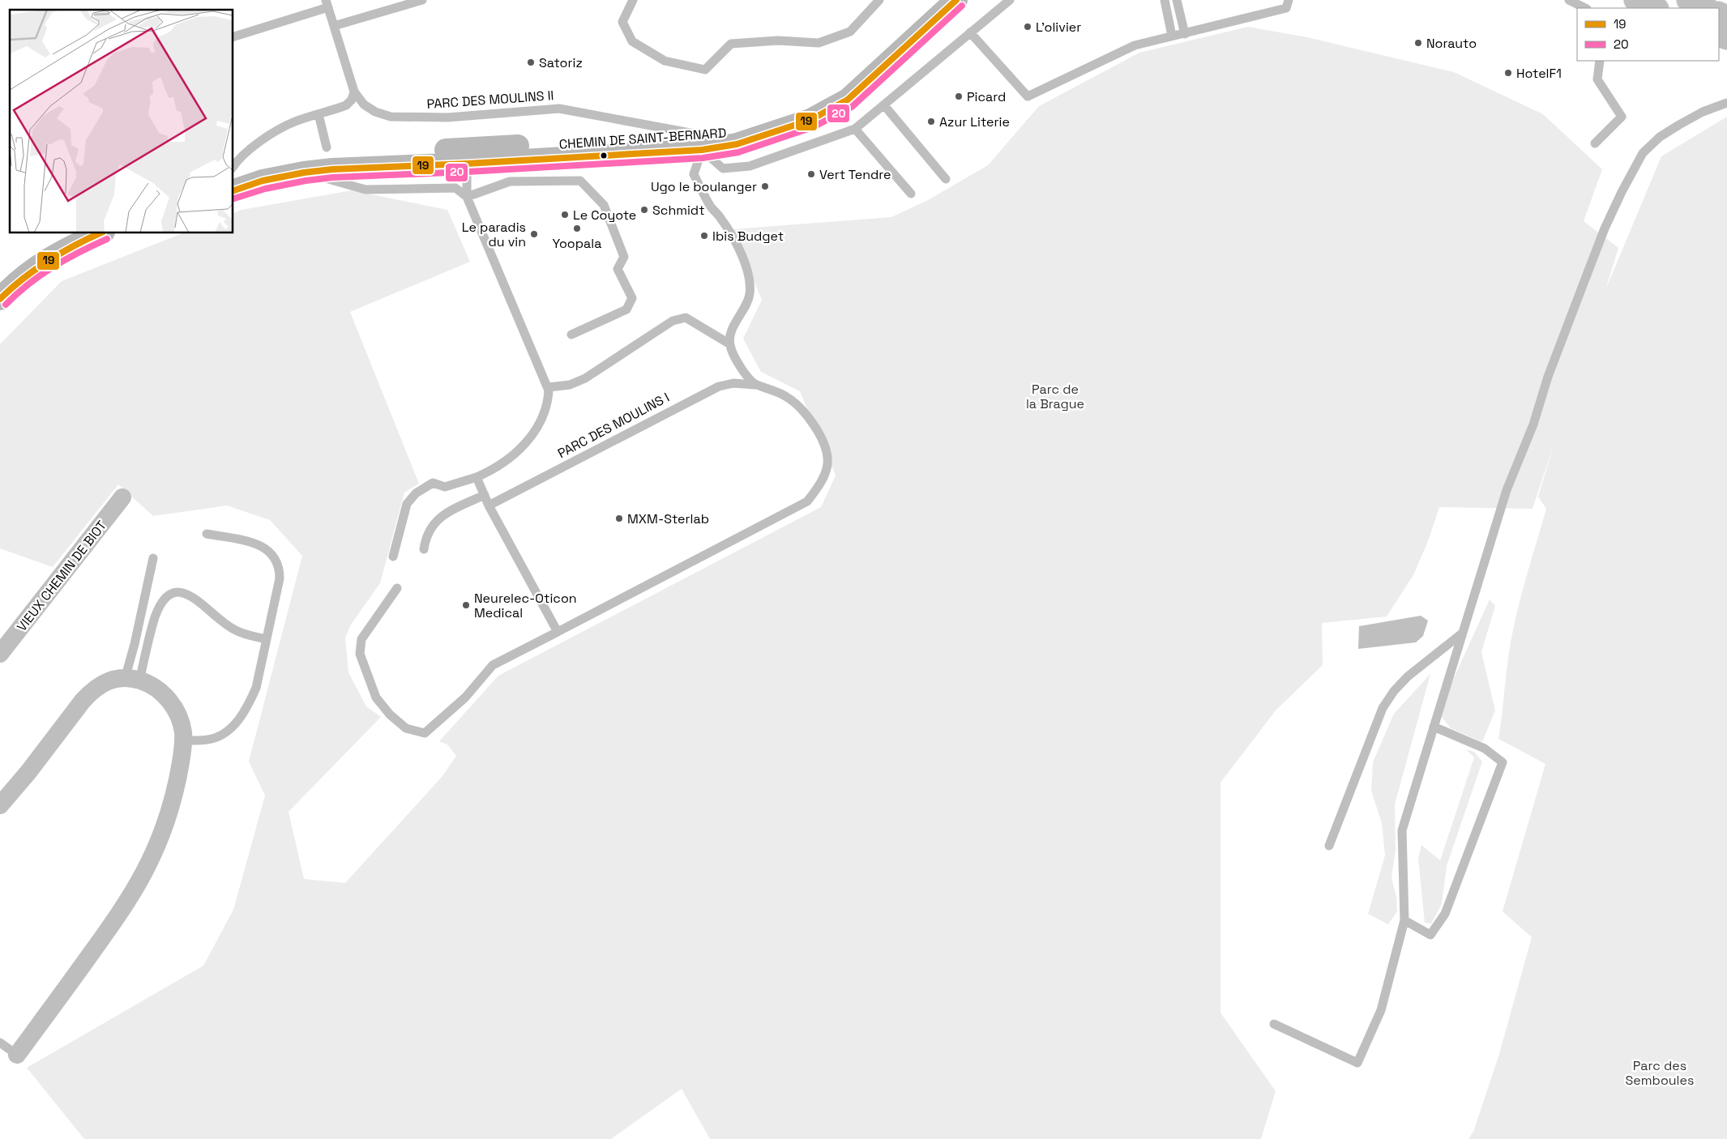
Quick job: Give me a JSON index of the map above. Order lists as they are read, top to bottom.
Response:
{
  "streets": {
    "main road": ["CHEMIN DE SAINT-BERNARD"],
    "street": ["VIEUX CHEMIN DE BIOT"],
    "lane": ["PARC DES MOULINS II", "PARC DES MOULINS I"]
  },
  "crossings": [
    ["PARC DES MOULINS II", "CHEMIN DE SAINT-BERNARD"]
  ],
  "parks": ["Parc de la Brague", "Parc des Semboules"],
  "places": [
    "L'olivier",
    "Norauto",
    "Satoriz",
    "HotelF1",
    "Picard",
    "Azur Literie",
    "Vert Tendre",
    "Ugo le boulanger",
    "Schmidt",
    "Le Coyote",
    "Yoopala",
    "Le paradis du vin",
    "Ibis Budget",
    "MXM-Sterlab",
    "Neurelec-Oticon Medical"
  ],
  "lines": ["transit line 19", "transit line 20"],
  "legend": ["19", "20"]
}
